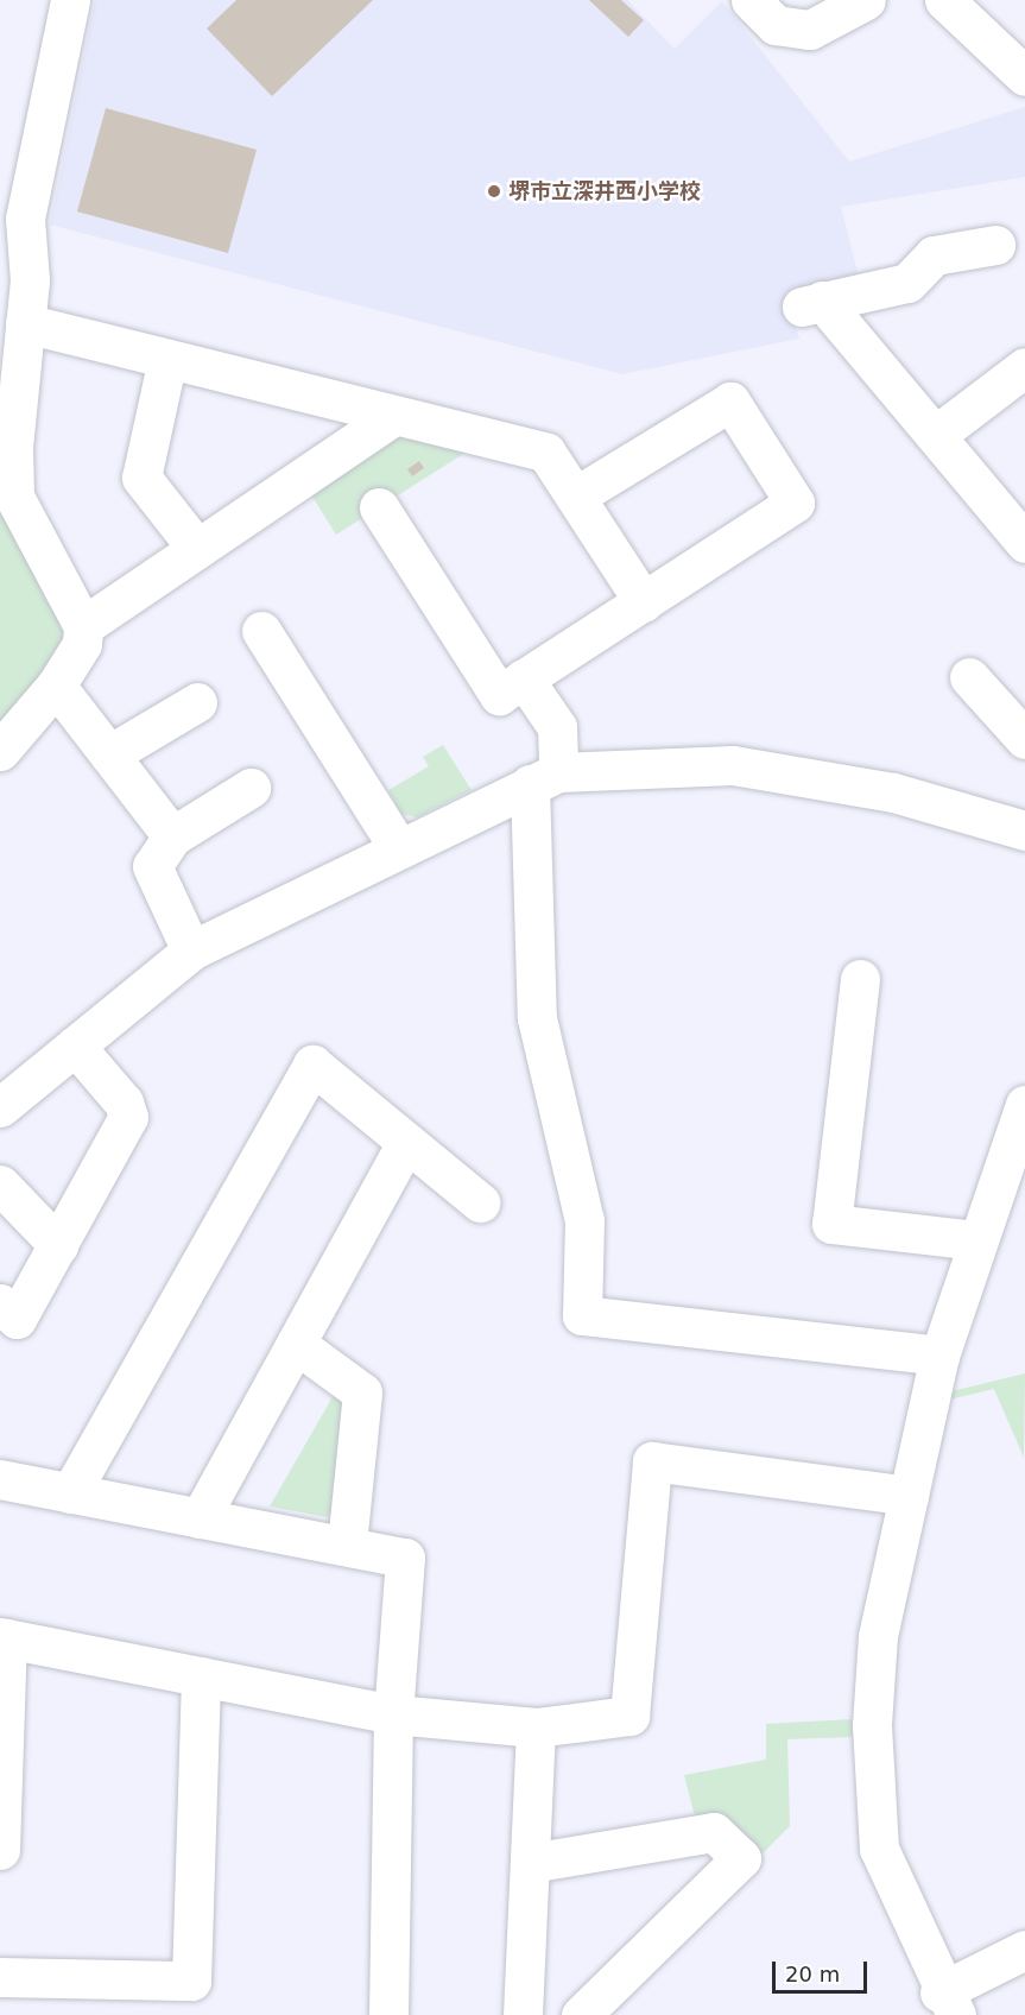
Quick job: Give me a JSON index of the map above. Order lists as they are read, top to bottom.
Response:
{
  "places": ["堺市立深井西小学校"],
  "scale_bar": "20 m"
}
